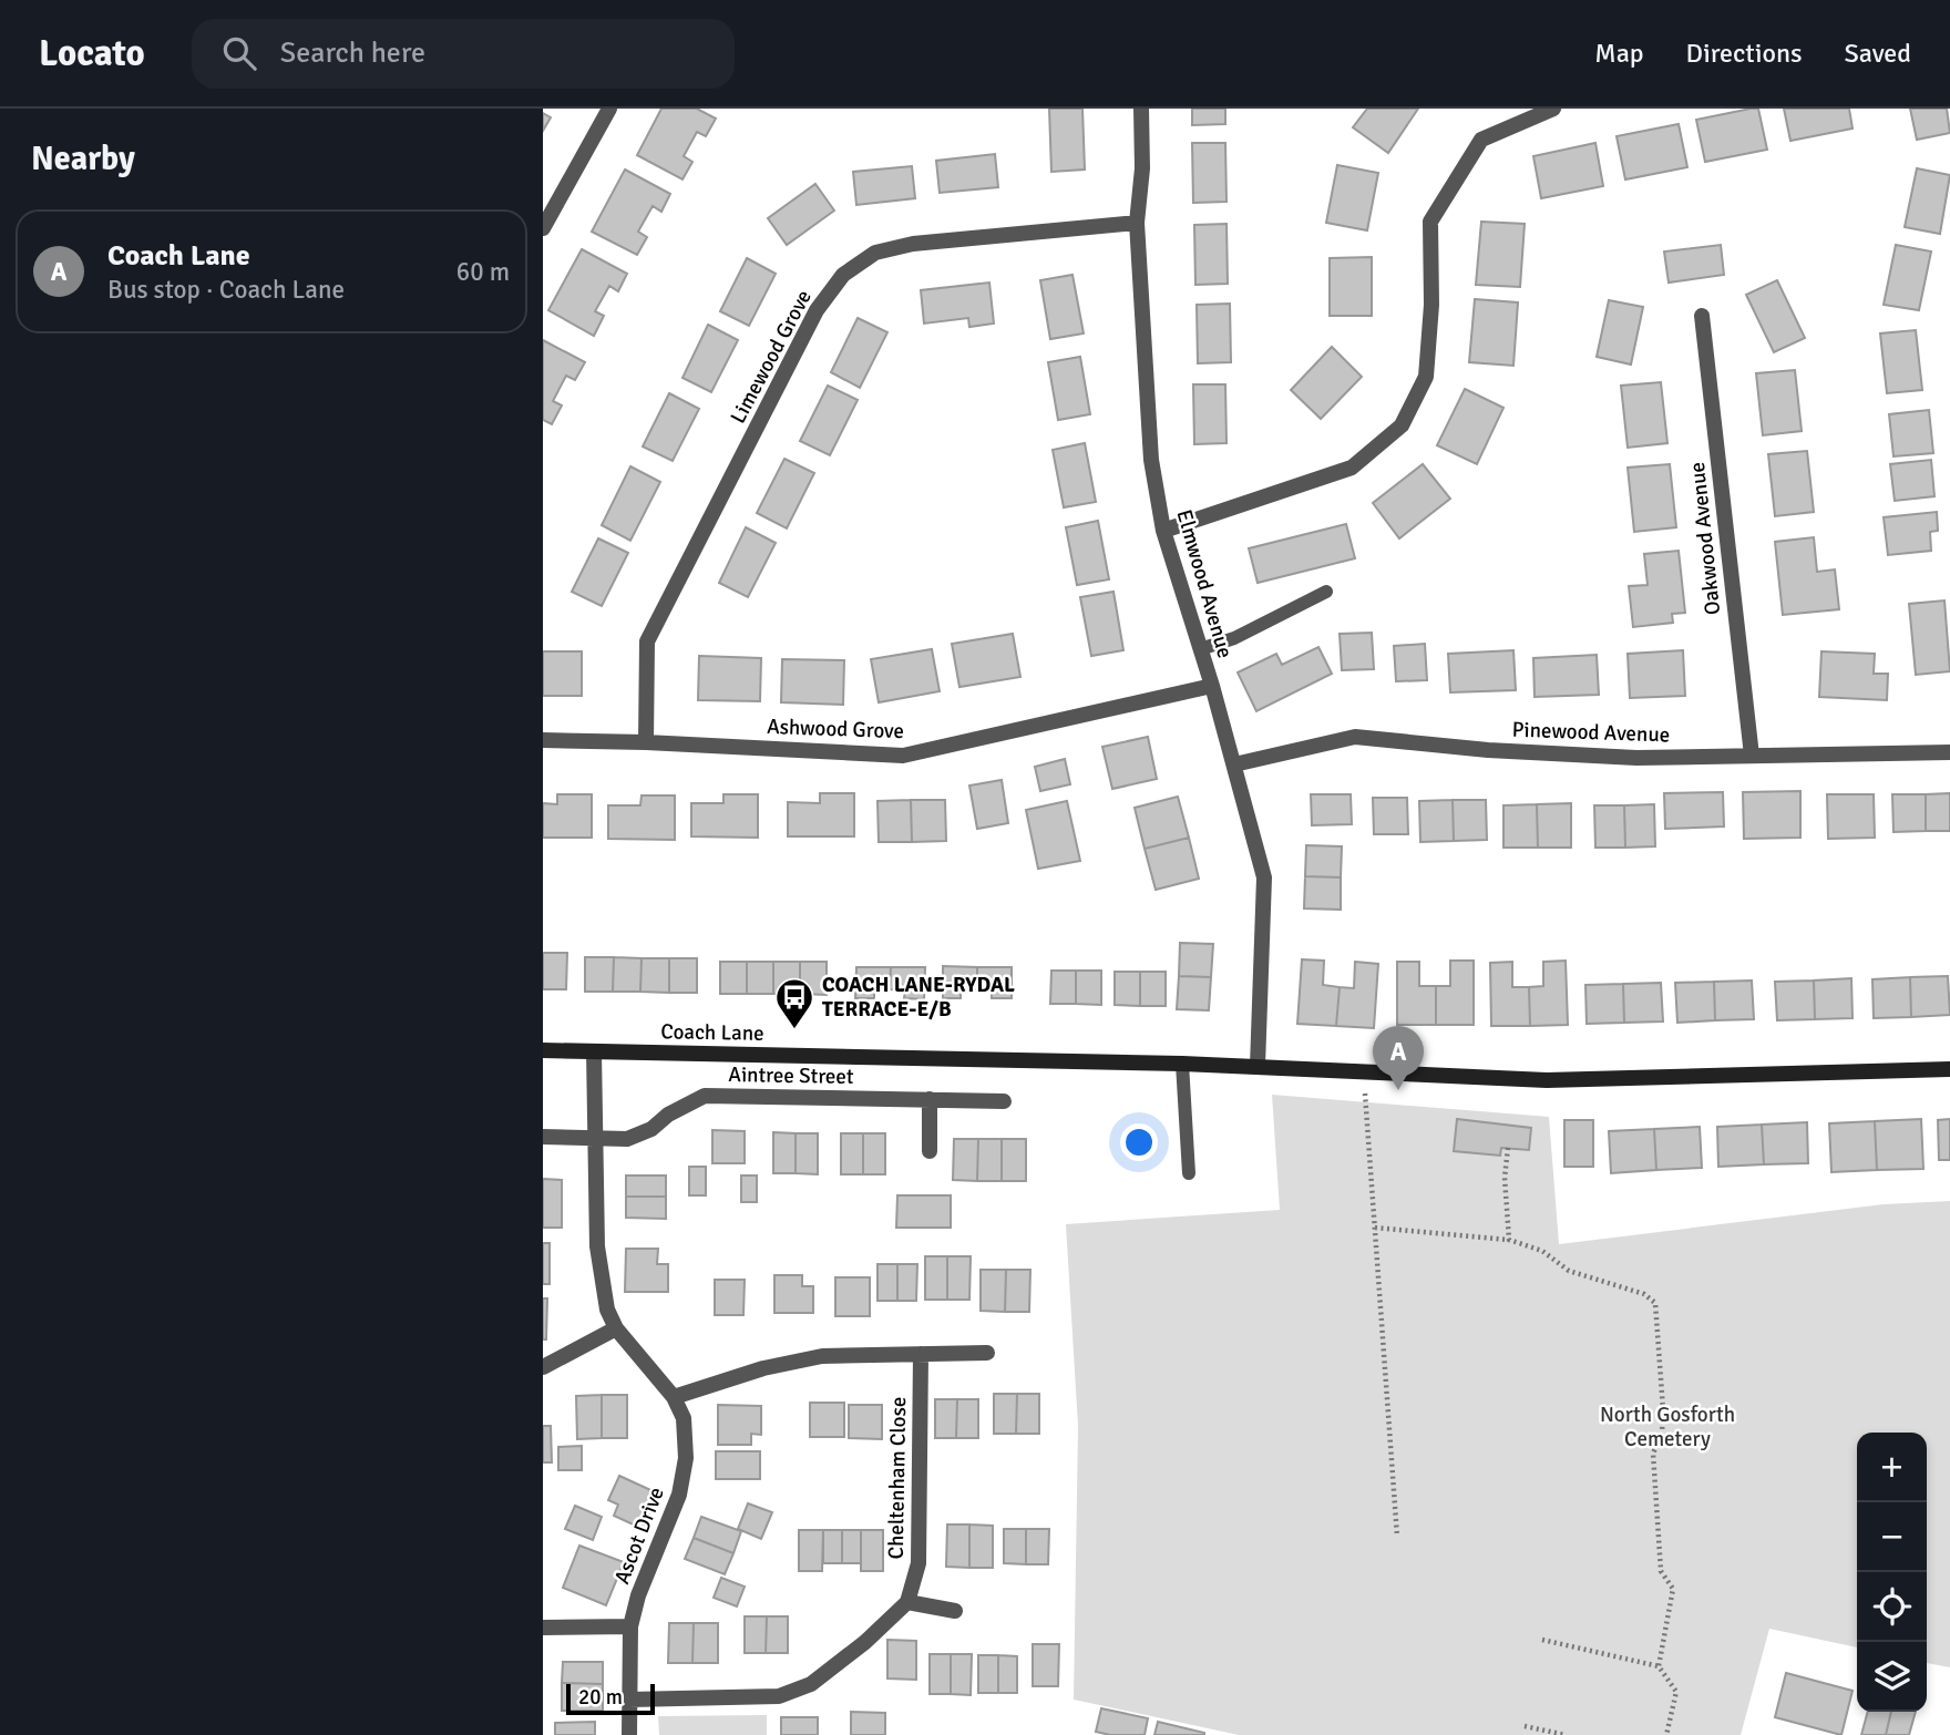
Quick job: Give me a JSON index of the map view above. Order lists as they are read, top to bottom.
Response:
{
  "streets": {
    "street": [
      "Limewood Grove",
      "Oakwood Avenue",
      "Elmwood Avenue",
      "Ashwood Grove",
      "Pinewood Avenue",
      "Coach Lane",
      "Aintree Street",
      "Cheltenham Close",
      "Ascot Drive"
    ]
  },
  "crossings": [
    ["Limewood Grove", "Elmwood Avenue"],
    ["Limewood Grove", "Ashwood Grove"],
    ["Oakwood Avenue", "Pinewood Avenue"],
    ["Elmwood Avenue", "Ashwood Grove"],
    ["Elmwood Avenue", "Pinewood Avenue"],
    ["Elmwood Avenue", "Coach Lane"],
    ["Coach Lane", "Ascot Drive"],
    ["Aintree Street", "Ascot Drive"],
    ["Cheltenham Close", "Ascot Drive"]
  ],
  "parks": ["North Gosforth Cemetery"],
  "places": {
    "bus stop": ["COACH LANE-RYDAL TERRACE-E/B"]
  },
  "scale_bar": "20 m",
  "page": {
    "header": "Locato",
    "search": "Search here",
    "nav": ["Map", "Directions", "Saved"],
    "heading": "Nearby",
    "list": [
      {
        "mark": "A",
        "name": "Coach Lane",
        "note": "Bus stop · Coach Lane",
        "value": "60 m"
      }
    ],
    "pins": "A",
    "map_buttons": ["+", "−"],
    "scale": "20 m"
  }
}
